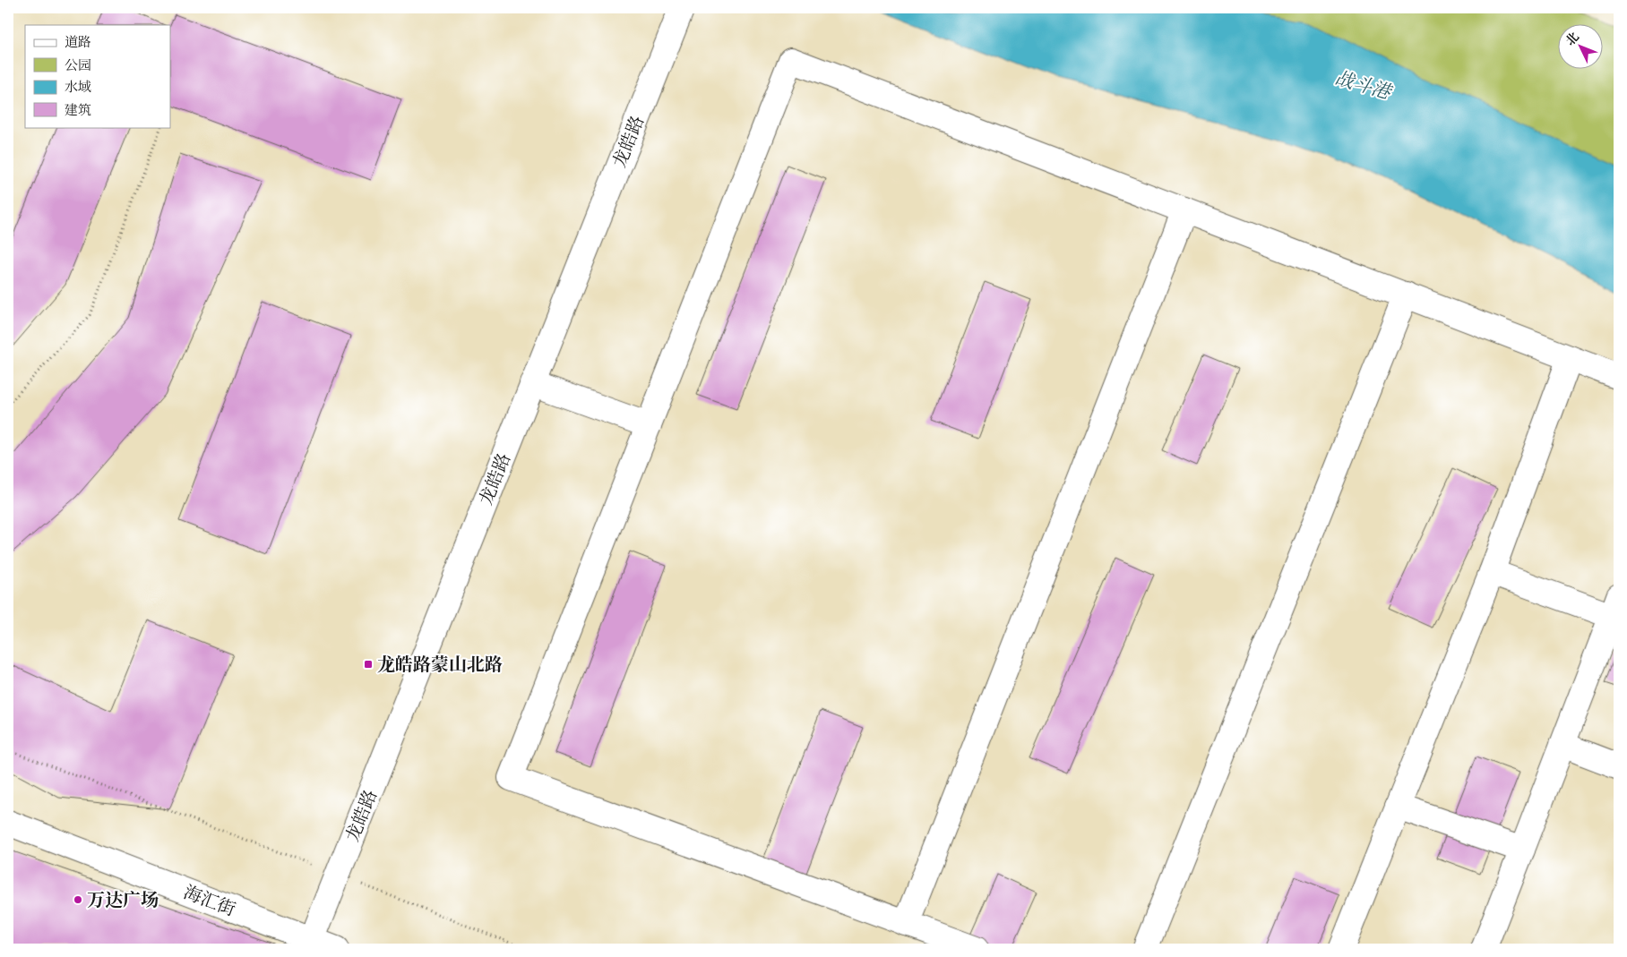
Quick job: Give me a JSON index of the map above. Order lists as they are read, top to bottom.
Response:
{
  "streets": {
    "street": ["龙皓路", "海汇街"]
  },
  "crossings": [
    ["龙皓路", "海汇街"]
  ],
  "water": ["战斗港"],
  "places": {
    "transit": ["龙皓路蒙山北路"],
    "other": ["万达广场"]
  },
  "legend": [
    "道路",
    "公园",
    "水域",
    "建筑"
  ],
  "north": "top left"
}
